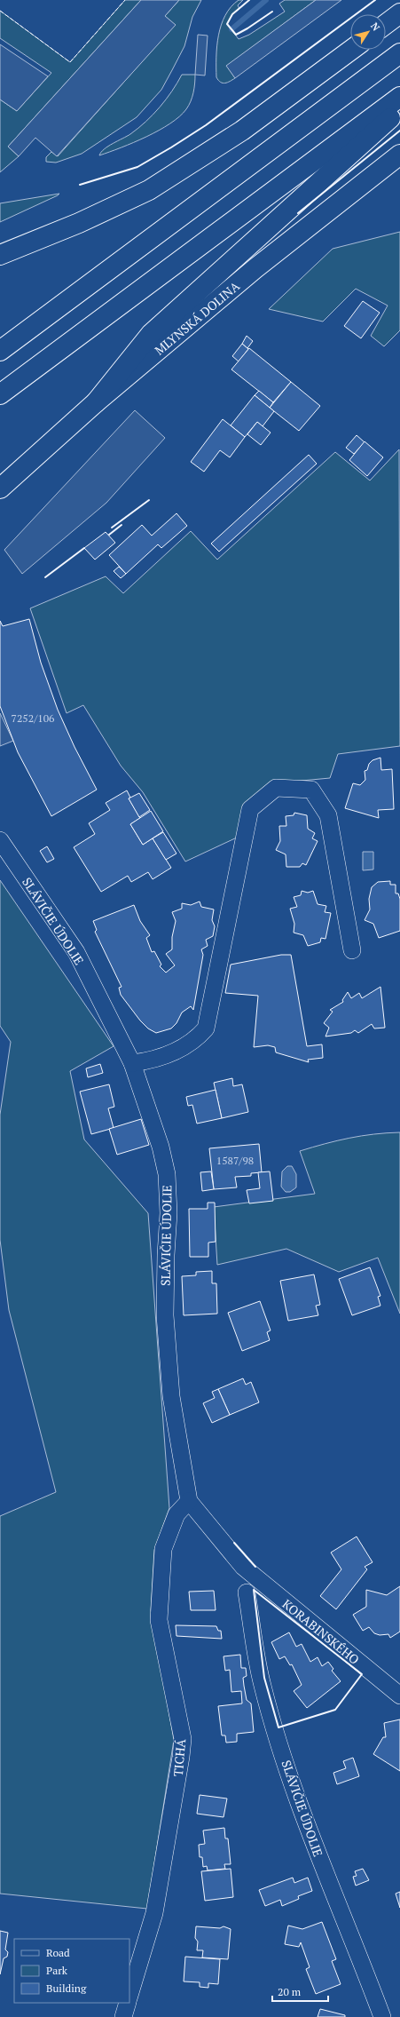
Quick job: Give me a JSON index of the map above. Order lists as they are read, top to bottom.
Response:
{
  "streets": {
    "main road": ["MLYNSKÁ DOLINA"],
    "street": ["SLÁVIČIE ÚDOLIE", "KORABINSKÉHO", "TICHÁ"]
  },
  "crossings": [
    ["SLÁVIČIE ÚDOLIE", "KORABINSKÉHO"],
    ["SLÁVIČIE ÚDOLIE", "TICHÁ"]
  ],
  "house_numbers": ["7252/106", "1587/98"],
  "legend": ["Road", "Park", "Building"],
  "scale_bar": "20 m",
  "north": "top right"
}
